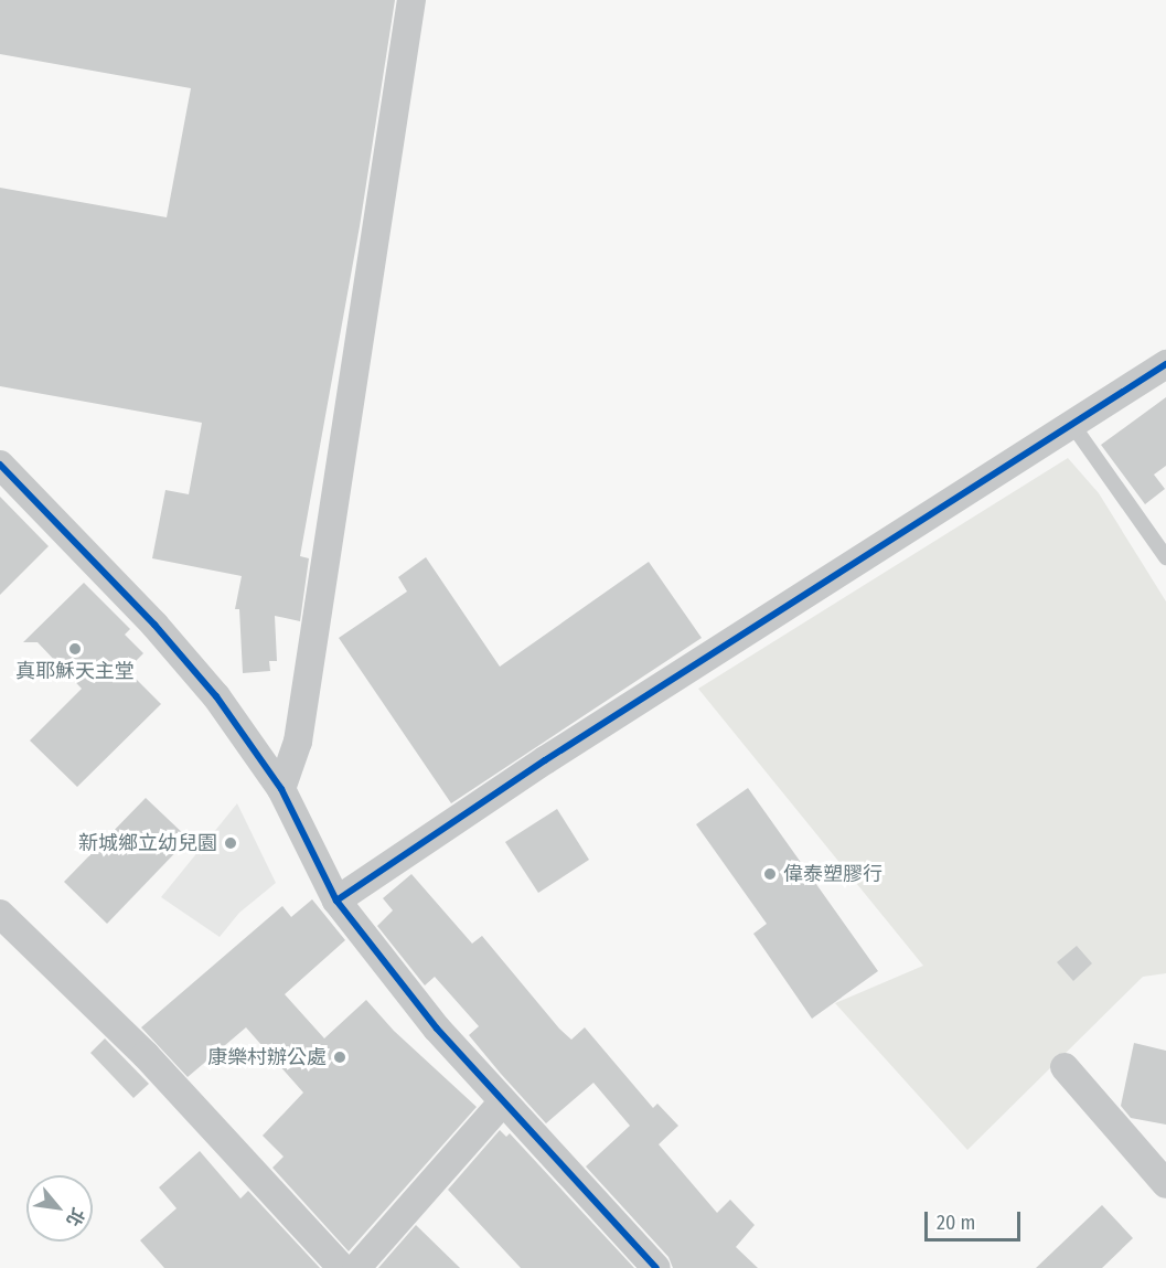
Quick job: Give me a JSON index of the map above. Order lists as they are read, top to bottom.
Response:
{
  "places": [
    "真耶穌天主堂",
    "新城鄉立幼兒園",
    "偉泰塑膠行",
    "康樂村辦公處"
  ],
  "scale_bar": "20 m",
  "north": "bottom right"
}
